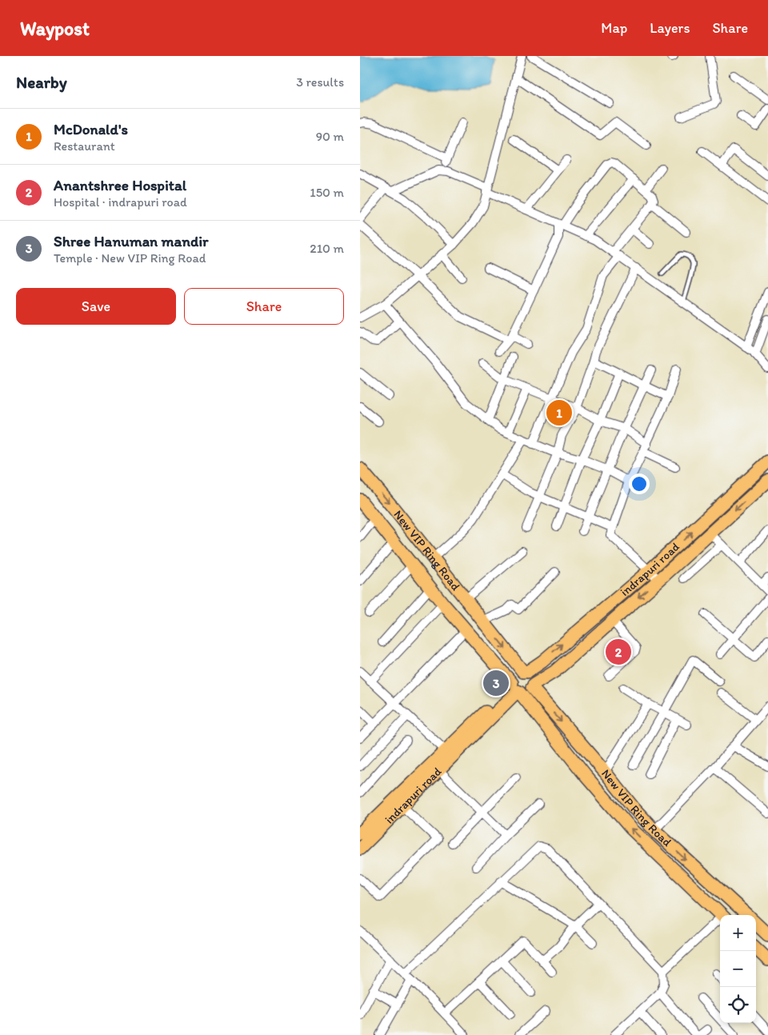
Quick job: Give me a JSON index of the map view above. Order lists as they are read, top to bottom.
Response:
{
  "streets": {
    "main road": ["New VIP Ring Road", "indrapuri road"]
  },
  "crossings": [
    ["New VIP Ring Road", "indrapuri road"]
  ],
  "page": {
    "header": "Waypost",
    "nav": ["Map", "Layers", "Share"],
    "heading": ["Nearby", "3 results"],
    "list": [
      {
        "mark": "1",
        "name": "McDonald's",
        "note": "Restaurant",
        "value": "90 m"
      },
      {
        "mark": "2",
        "name": "Anantshree Hospital",
        "note": "Hospital · indrapuri road",
        "value": "150 m"
      },
      {
        "mark": "3",
        "name": "Shree Hanuman mandir",
        "note": "Temple · New VIP Ring Road",
        "value": "210 m"
      }
    ],
    "buttons": ["Save", "Share"],
    "pins": ["1", "2", "3"],
    "map_buttons": ["+", "−"]
  }
}
